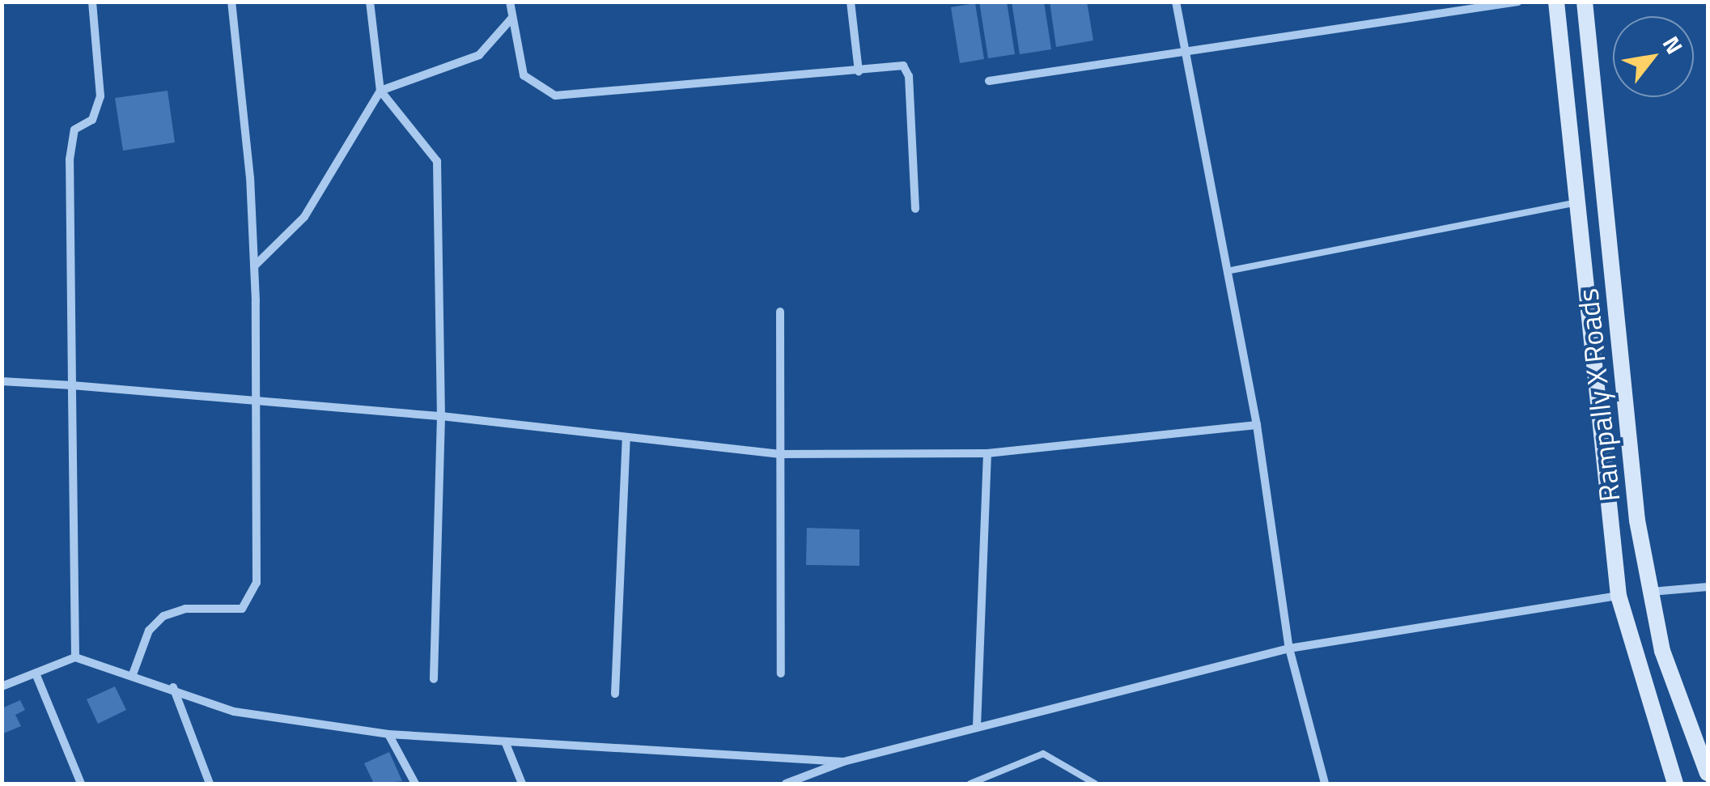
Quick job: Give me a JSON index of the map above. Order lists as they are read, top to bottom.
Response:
{
  "streets": {
    "main road": ["Rampally X Roads"]
  },
  "north": "top right"
}
